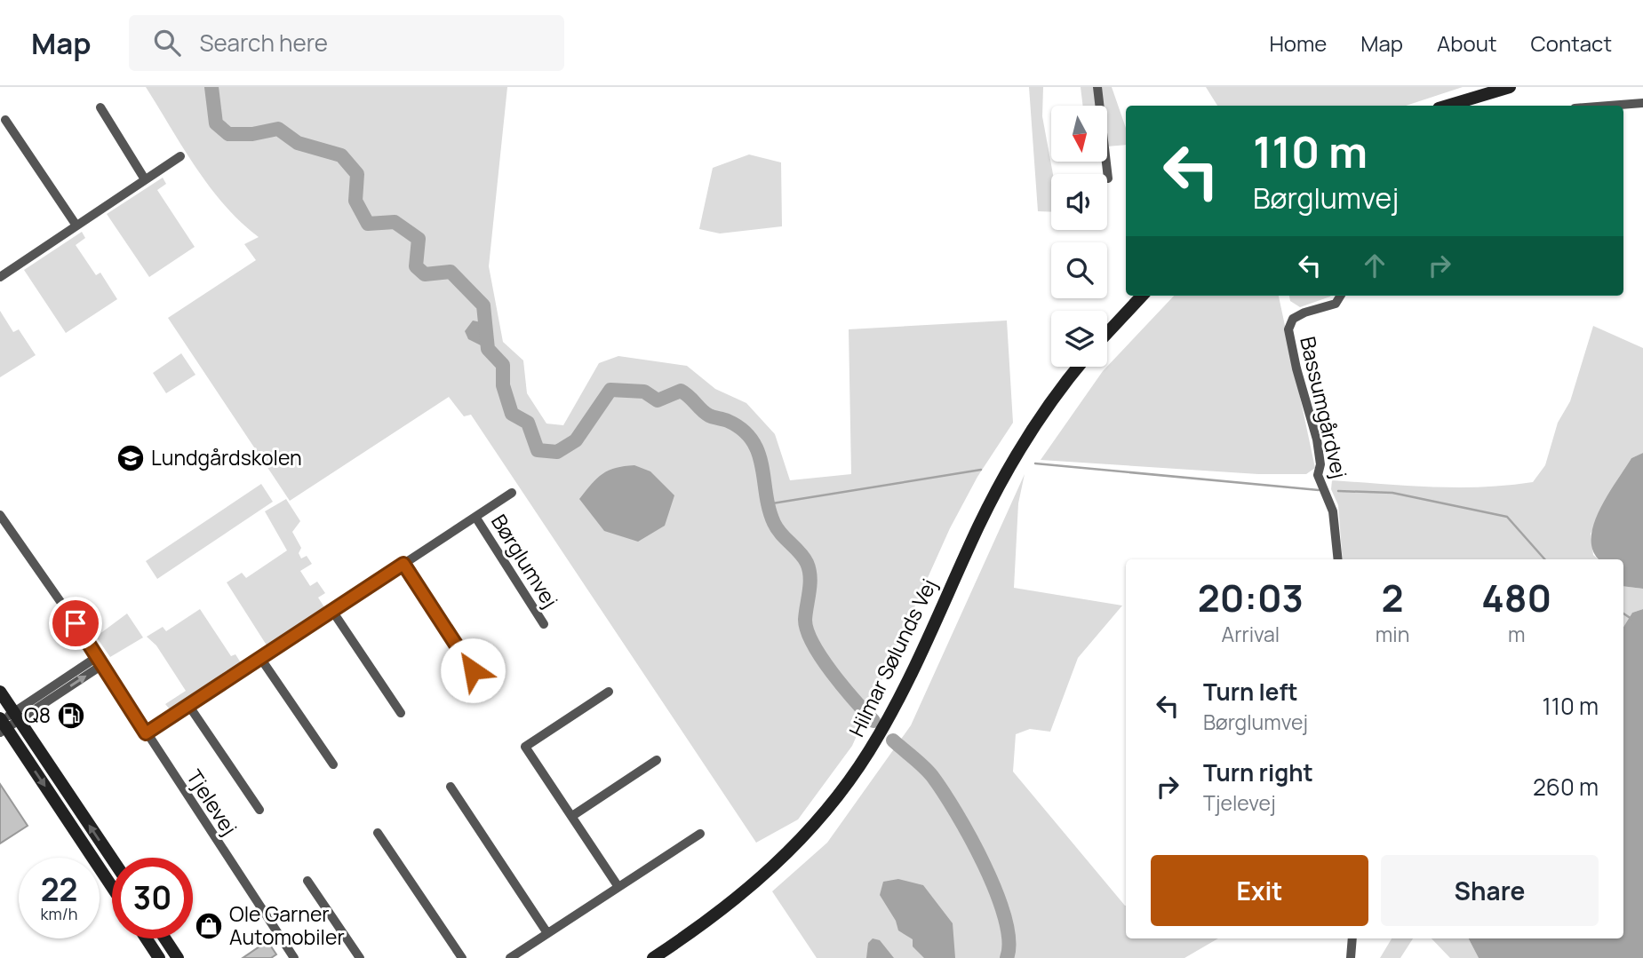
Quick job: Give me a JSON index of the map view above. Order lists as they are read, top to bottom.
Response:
{
  "streets": {
    "street": [
      "Bassumgårdvej",
      "Børglumvej",
      "Hilmar Sølunds Vej",
      "Tjelevej"
    ]
  },
  "crossings": [
    ["Børglumvej", "Tjelevej"]
  ],
  "places": {
    "school or university": ["Lundgårdskolen"],
    "fuel station": ["Q8"],
    "shop": ["Ole Garner Automobiler"]
  },
  "north": "bottom",
  "page": {
    "header": "Map",
    "search": "Search here",
    "nav": [
      "Home",
      "Map",
      "About",
      "Contact"
    ],
    "turn": ["110 m", "Børglumvej"],
    "eta": [
      "20:03",
      "Arrival",
      "2",
      "min",
      "480",
      "m"
    ],
    "list": [
      {
        "name": "Turn left",
        "note": "Børglumvej",
        "value": "110 m"
      },
      {
        "name": "Turn right",
        "note": "Tjelevej",
        "value": "260 m"
      }
    ],
    "buttons": ["Exit", "Share"],
    "speed": "22 km/h",
    "limit": "30"
  }
}
